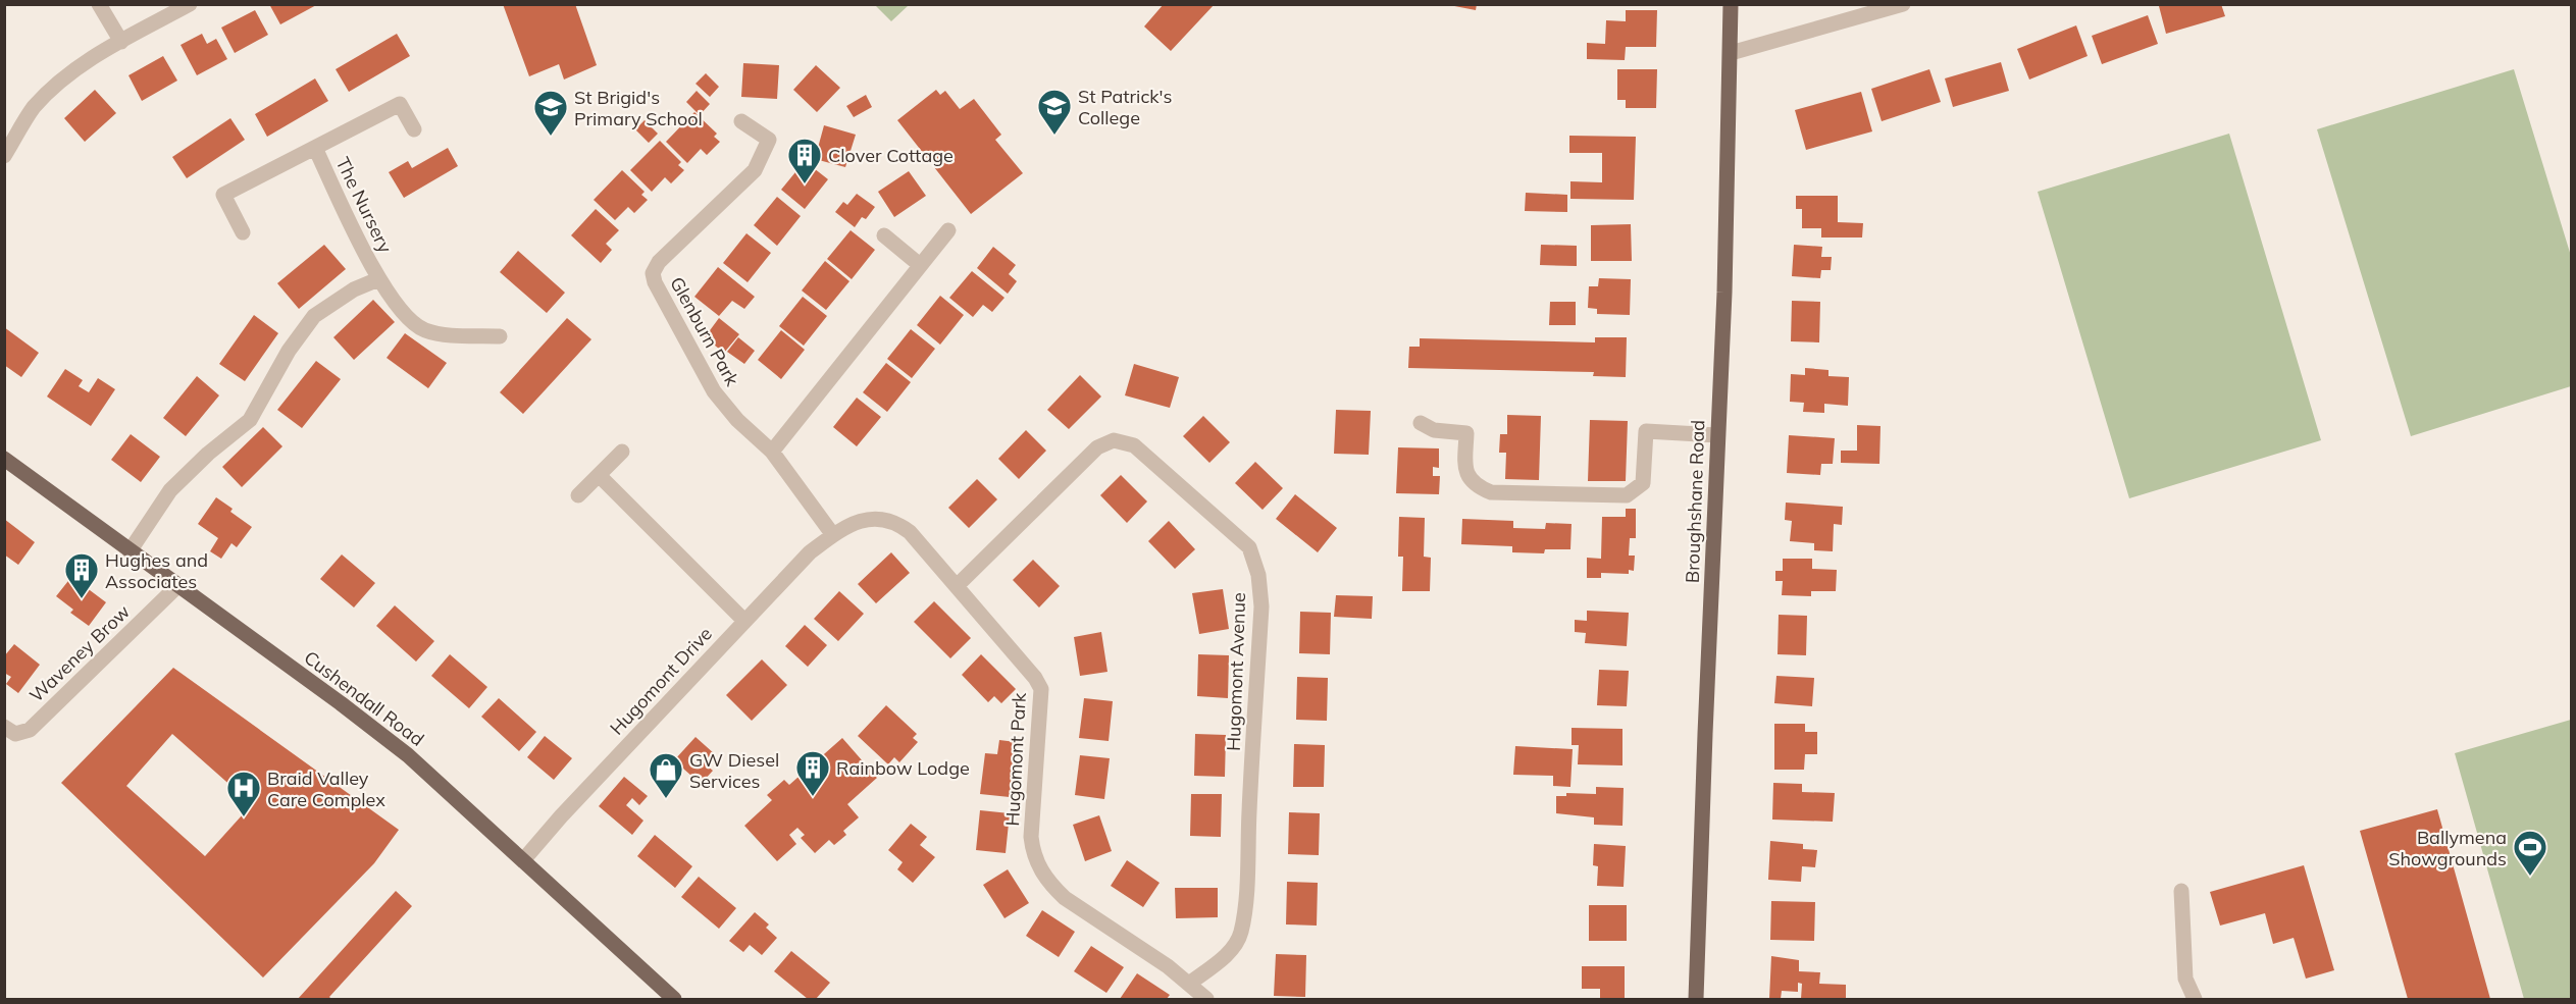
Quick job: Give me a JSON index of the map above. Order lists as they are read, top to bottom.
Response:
{
  "streets": {
    "main road": ["Broughshane Road", "Cushendall Road"],
    "street": [
      "The Nursery",
      "Glenburn Park",
      "Waveney Brow",
      "Hugomont Avenue",
      "Hugomont Drive",
      "Hugomont Park"
    ]
  },
  "crossings": [
    ["The Nursery", "Cushendall Road"],
    ["Glenburn Park", "Hugomont Drive"],
    ["Glenburn Park", "Hugomont Park"],
    ["Waveney Brow", "Cushendall Road"],
    ["Hugomont Avenue", "Hugomont Park"],
    ["Hugomont Drive", "Cushendall Road"],
    ["Hugomont Drive", "Hugomont Park"]
  ],
  "places": {
    "school or university": ["St Patrick's College", "St Brigid's Primary School"],
    "building": ["Clover Cottage", "Hughes and Associates", "Rainbow Lodge"],
    "shop": ["GW Diesel Services"],
    "hospital": ["Braid Valley Care Complex"],
    "sports": ["Ballymena Showgrounds"]
  }
}
